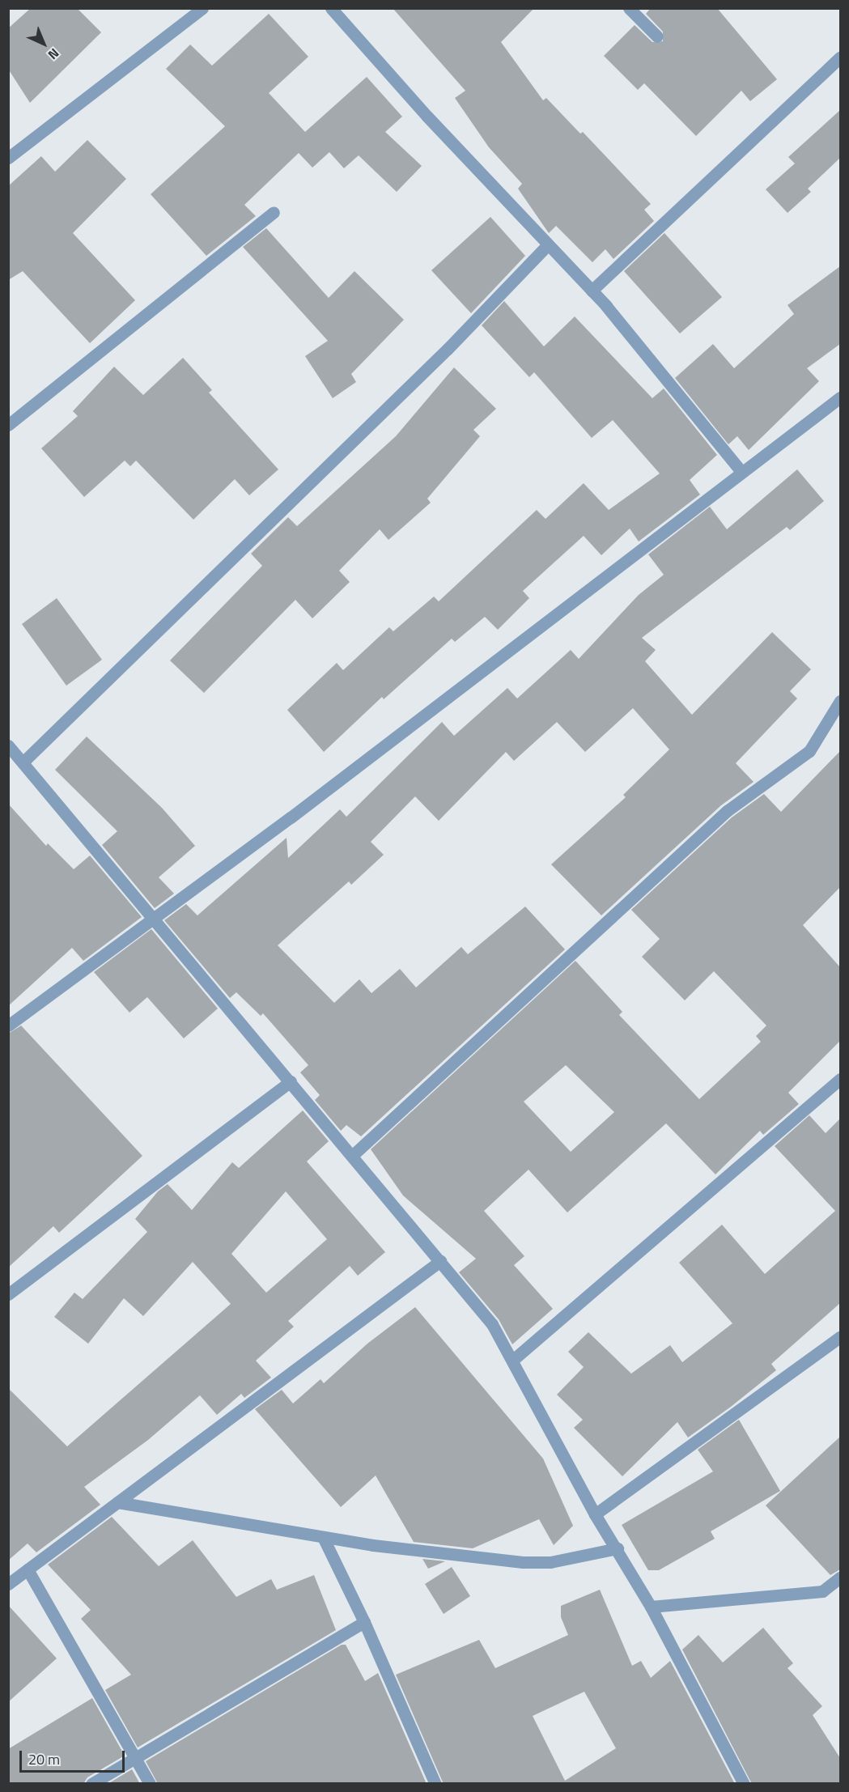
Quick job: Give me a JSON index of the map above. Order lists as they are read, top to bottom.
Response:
{
  "scale_bar": "20 m",
  "north": "bottom right"
}
